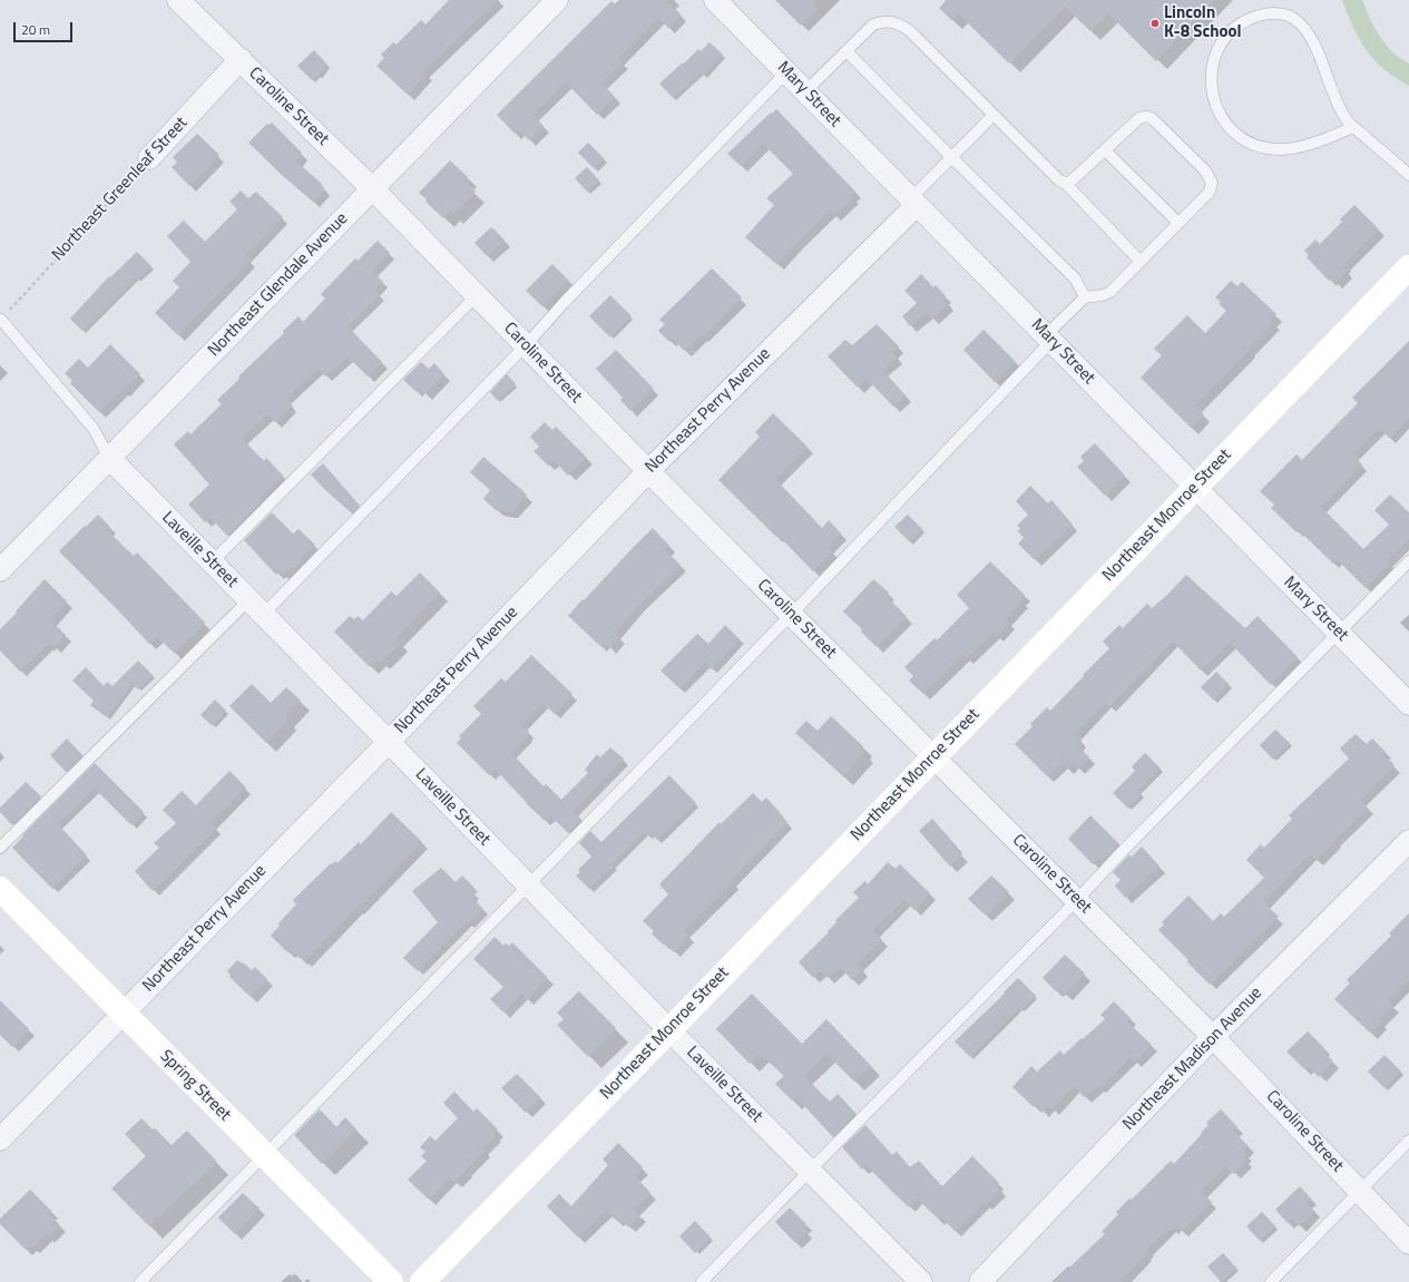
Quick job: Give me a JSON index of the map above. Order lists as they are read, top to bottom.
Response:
{
  "streets": {
    "street": [
      "Mary Street",
      "Caroline Street",
      "Northeast Greenleaf Street",
      "Northeast Glendale Avenue",
      "Northeast Perry Avenue",
      "Northeast Monroe Street",
      "Laveille Street",
      "Northeast Madison Avenue",
      "Spring Street"
    ]
  },
  "crossings": [
    ["Mary Street", "Northeast Perry Avenue"],
    ["Mary Street", "Northeast Monroe Street"],
    ["Caroline Street", "Northeast Greenleaf Street"],
    ["Caroline Street", "Northeast Glendale Avenue"],
    ["Caroline Street", "Northeast Perry Avenue"],
    ["Caroline Street", "Northeast Monroe Street"],
    ["Caroline Street", "Northeast Madison Avenue"],
    ["Northeast Greenleaf Street", "Laveille Street"],
    ["Northeast Glendale Avenue", "Laveille Street"],
    ["Northeast Perry Avenue", "Laveille Street"],
    ["Northeast Perry Avenue", "Spring Street"],
    ["Northeast Monroe Street", "Laveille Street"]
  ],
  "places": ["Lincoln K-8 School"],
  "scale_bar": "20 m"
}
